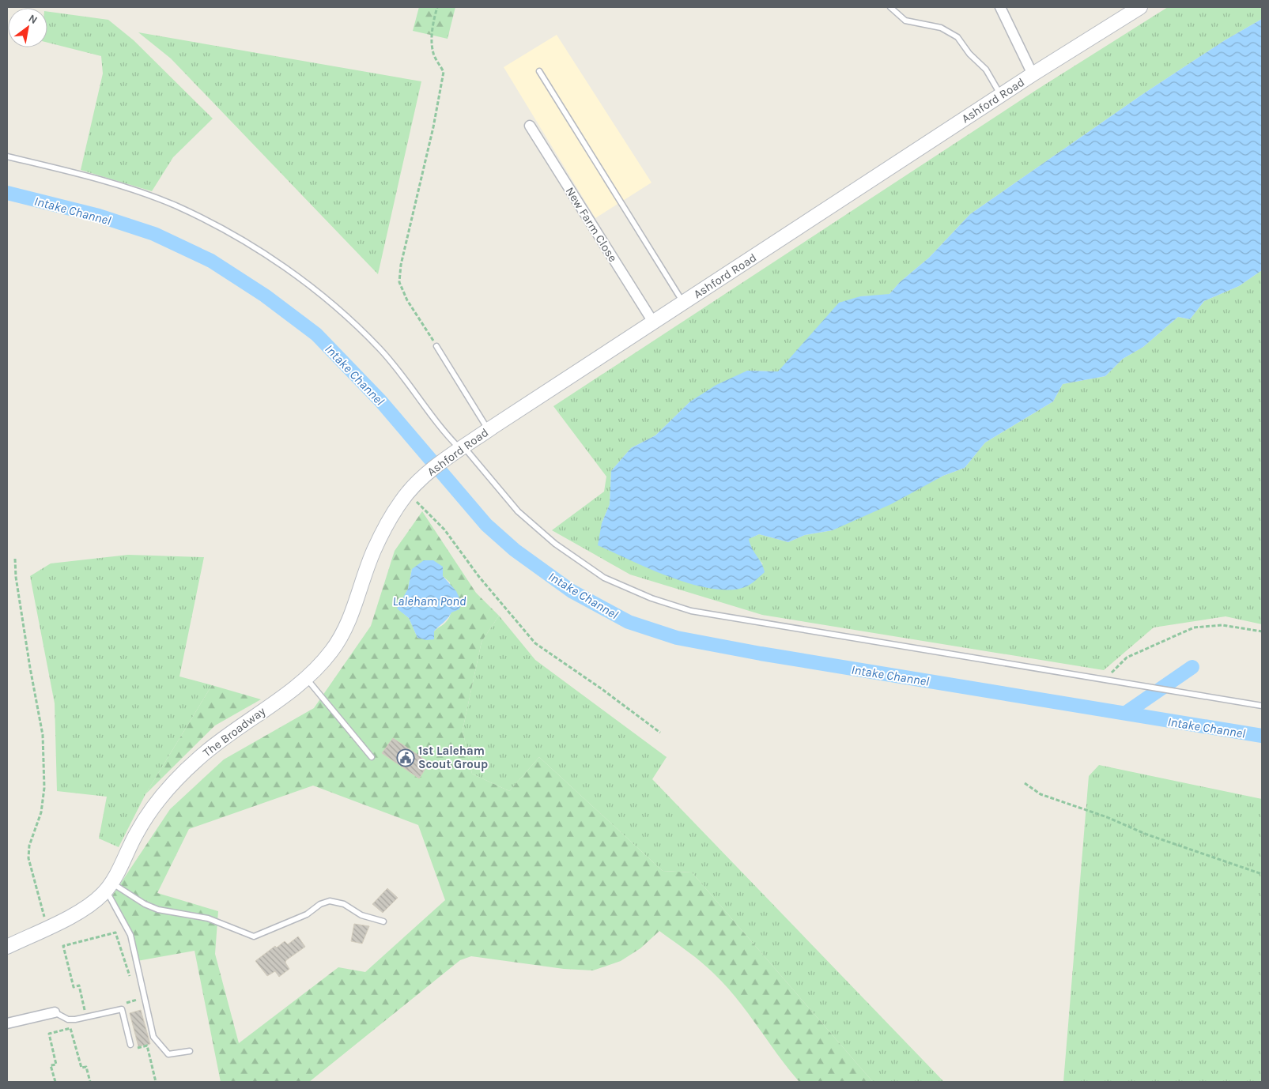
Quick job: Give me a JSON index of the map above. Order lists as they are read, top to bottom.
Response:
{
  "streets": {
    "main road": ["Ashford Road", "The Broadway"],
    "street": ["New Farm Close"]
  },
  "crossings": [
    ["Ashford Road", "New Farm Close"],
    ["Ashford Road", "The Broadway"]
  ],
  "water": ["Intake Channel", "Laleham Pond"],
  "places": {
    "public building": ["1st Laleham Scout Group"]
  },
  "north": "top right"
}
